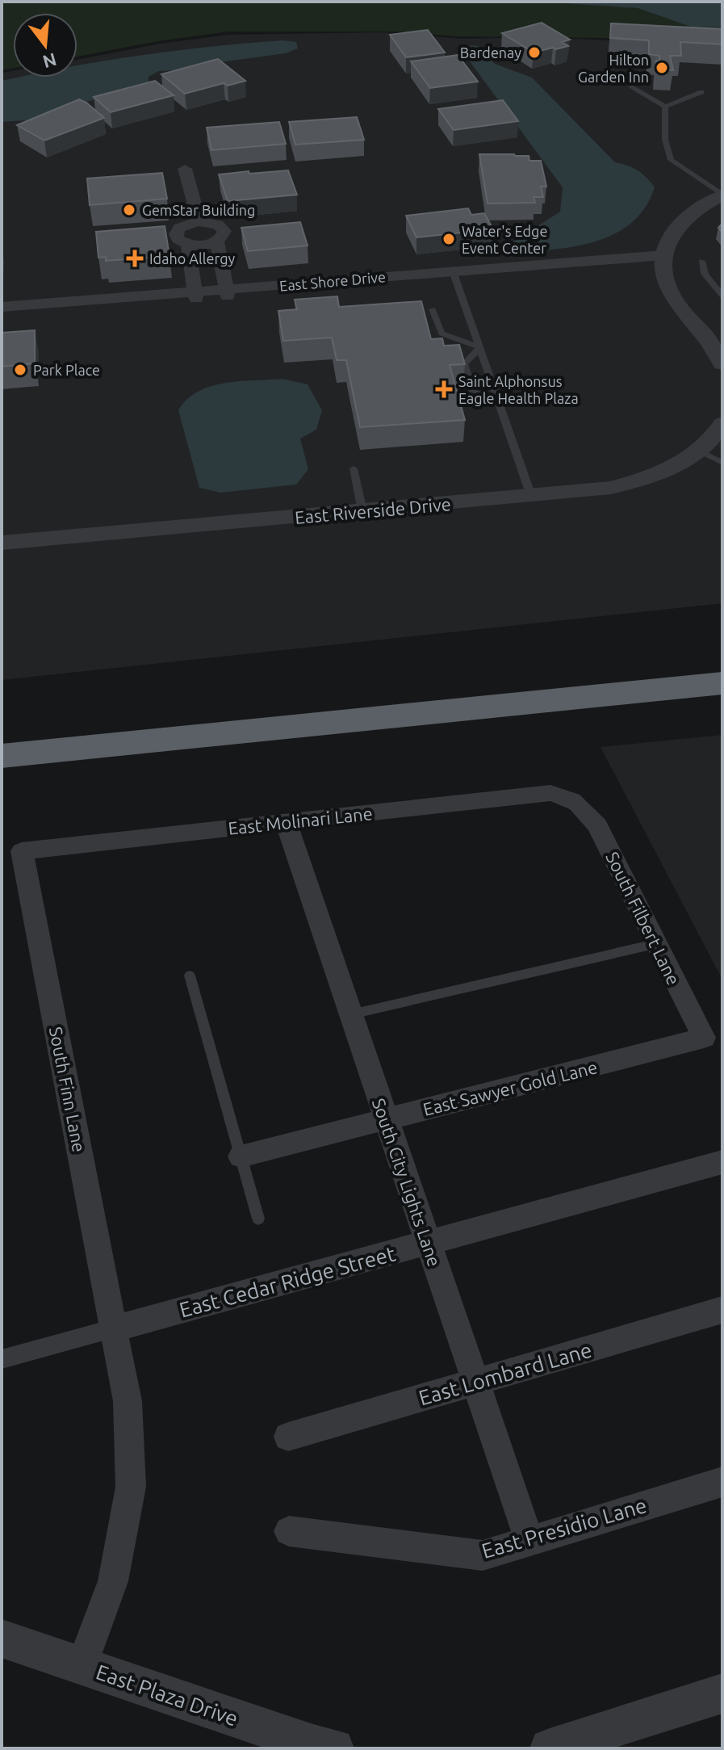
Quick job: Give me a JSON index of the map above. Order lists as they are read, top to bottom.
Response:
{
  "streets": {
    "street": [
      "East Shore Drive",
      "East Riverside Drive",
      "East Molinari Lane",
      "South Filbert Lane",
      "East Sawyer Gold Lane",
      "South Finn Lane",
      "South City Lights Lane",
      "East Cedar Ridge Street",
      "East Lombard Lane",
      "East Presidio Lane",
      "East Plaza Drive"
    ]
  },
  "crossings": [
    ["East Molinari Lane", "South Filbert Lane"],
    ["East Molinari Lane", "South Finn Lane"],
    ["East Molinari Lane", "South City Lights Lane"],
    ["South Filbert Lane", "East Sawyer Gold Lane"],
    ["East Sawyer Gold Lane", "South City Lights Lane"],
    ["South Finn Lane", "East Cedar Ridge Street"],
    ["South Finn Lane", "East Plaza Drive"],
    ["South City Lights Lane", "East Cedar Ridge Street"],
    ["South City Lights Lane", "East Lombard Lane"],
    ["South City Lights Lane", "East Presidio Lane"]
  ],
  "places": {
    "other": [
      "Bardenay",
      "Hilton Garden Inn",
      "GemStar Building",
      "Water's Edge Event Center",
      "Park Place"
    ],
    "health": ["Idaho Allergy", "Saint Alphonsus Eagle Health Plaza"]
  },
  "north": "bottom"
}
